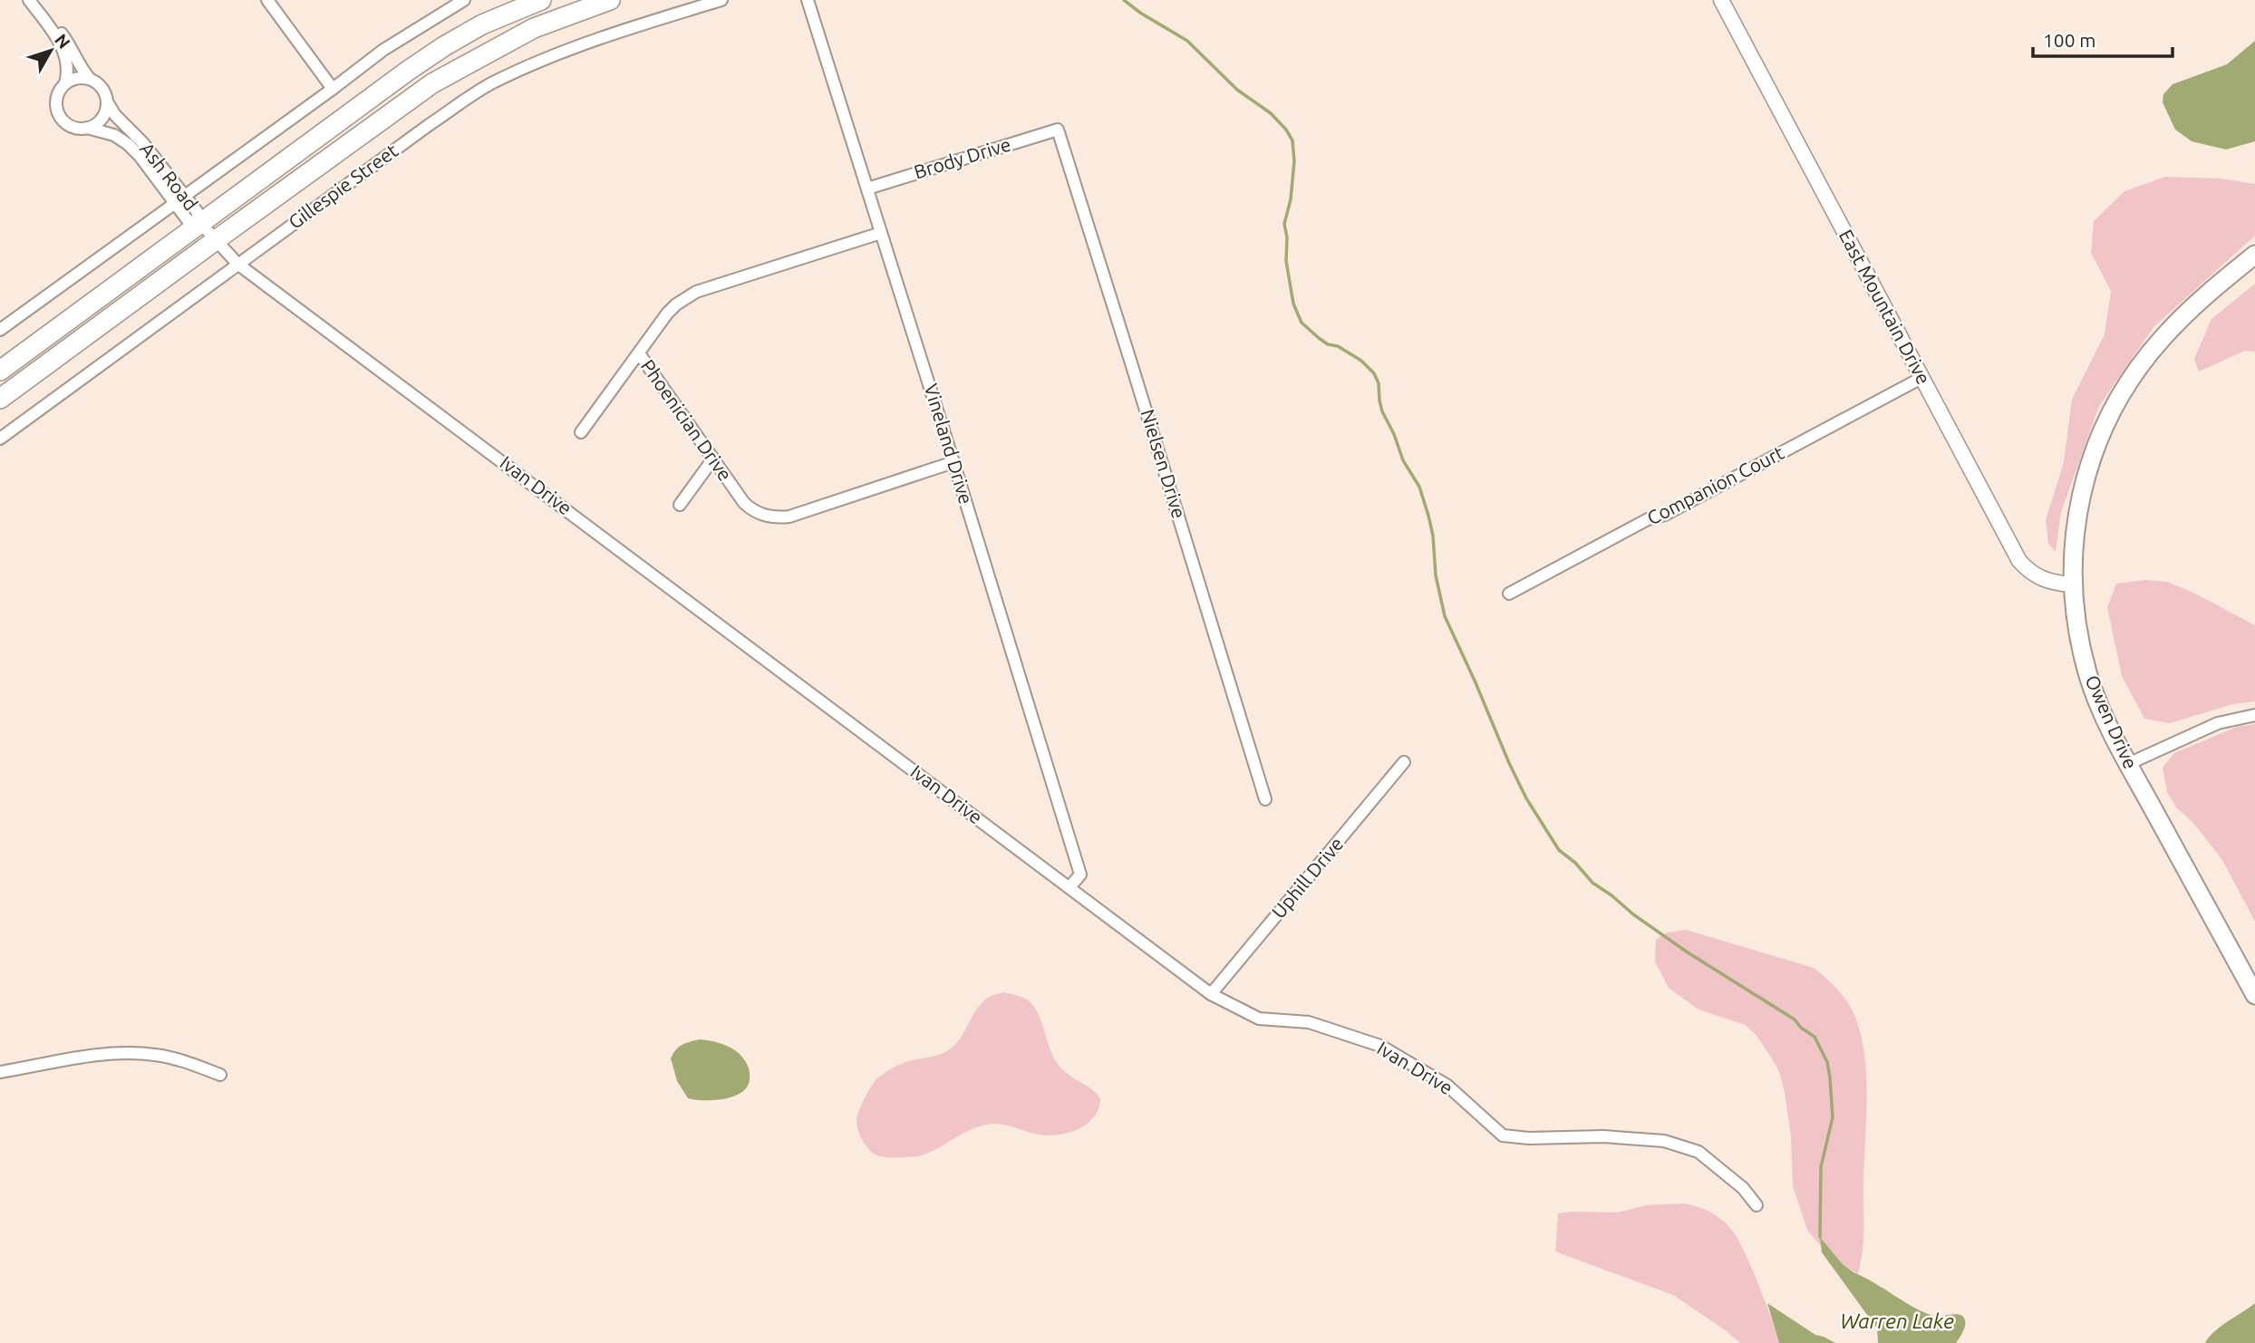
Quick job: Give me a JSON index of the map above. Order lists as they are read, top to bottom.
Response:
{
  "streets": {
    "main road": ["Owen Drive"],
    "street": [
      "Brody Drive",
      "Ash Road",
      "Gillespie Street",
      "East Mountain Drive",
      "Phoenician Drive",
      "Vineland Drive",
      "Nielsen Drive",
      "Ivan Drive",
      "Companion Court",
      "Uphill Drive"
    ]
  },
  "crossings": [
    ["Brody Drive", "Vineland Drive"],
    ["Brody Drive", "Nielsen Drive"],
    ["Ash Road", "Ivan Drive"],
    ["Gillespie Street", "Ivan Drive"],
    ["East Mountain Drive", "Companion Court"],
    ["East Mountain Drive", "Owen Drive"],
    ["Phoenician Drive", "Vineland Drive"],
    ["Vineland Drive", "Ivan Drive"],
    ["Ivan Drive", "Uphill Drive"]
  ],
  "water": ["Warren Lake"],
  "scale_bar": "100 m",
  "north": "top right"
}
